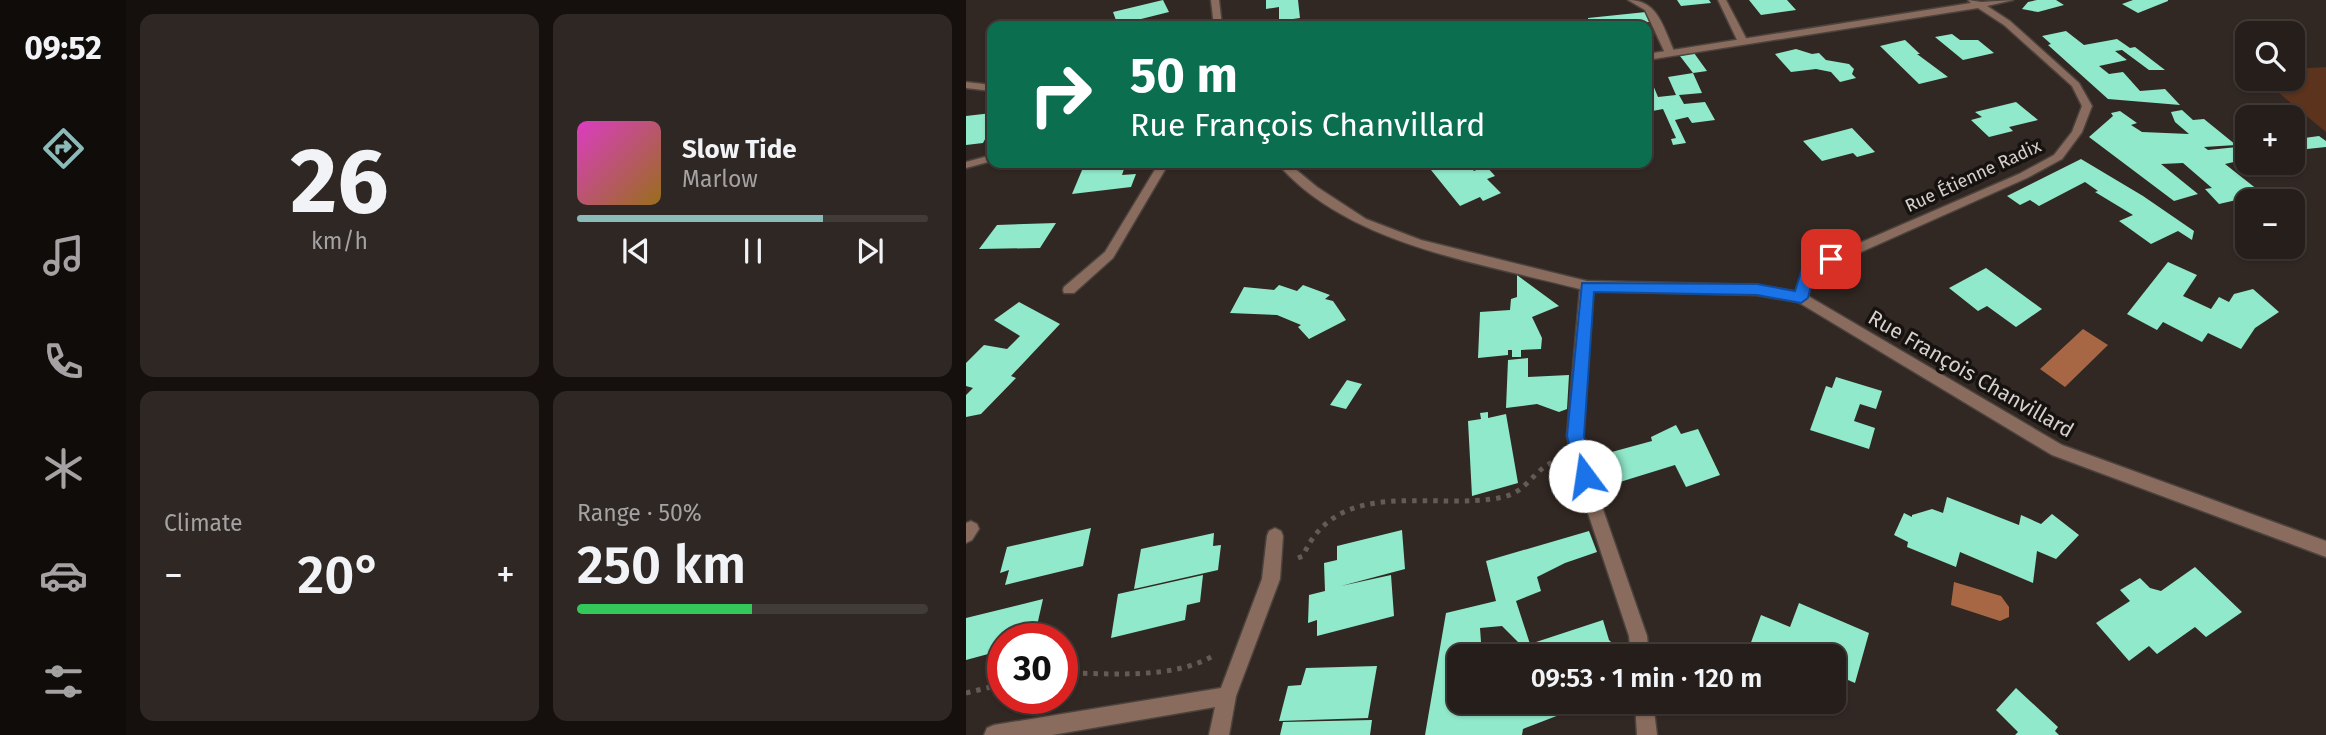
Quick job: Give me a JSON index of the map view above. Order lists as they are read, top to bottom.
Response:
{
  "streets": {
    "street": ["Rue Étienne Radix", "Rue François Chanvillard"]
  },
  "crossings": [
    ["Rue Étienne Radix", "Rue François Chanvillard"]
  ],
  "page": {
    "tabs": "09:52",
    "tile": [
      ["26", "km/h"],
      "Climate",
      ["Range · 50%", "250 km"]
    ],
    "map_buttons": ["+", "−"],
    "turn": ["50 m", "Rue François Chanvillard"],
    "song": ["Slow Tide", "Marlow"],
    "heat": ["−", "20°", "+"],
    "limit": "30",
    "trip": "09:53 · 1 min · 120 m"
  }
}
